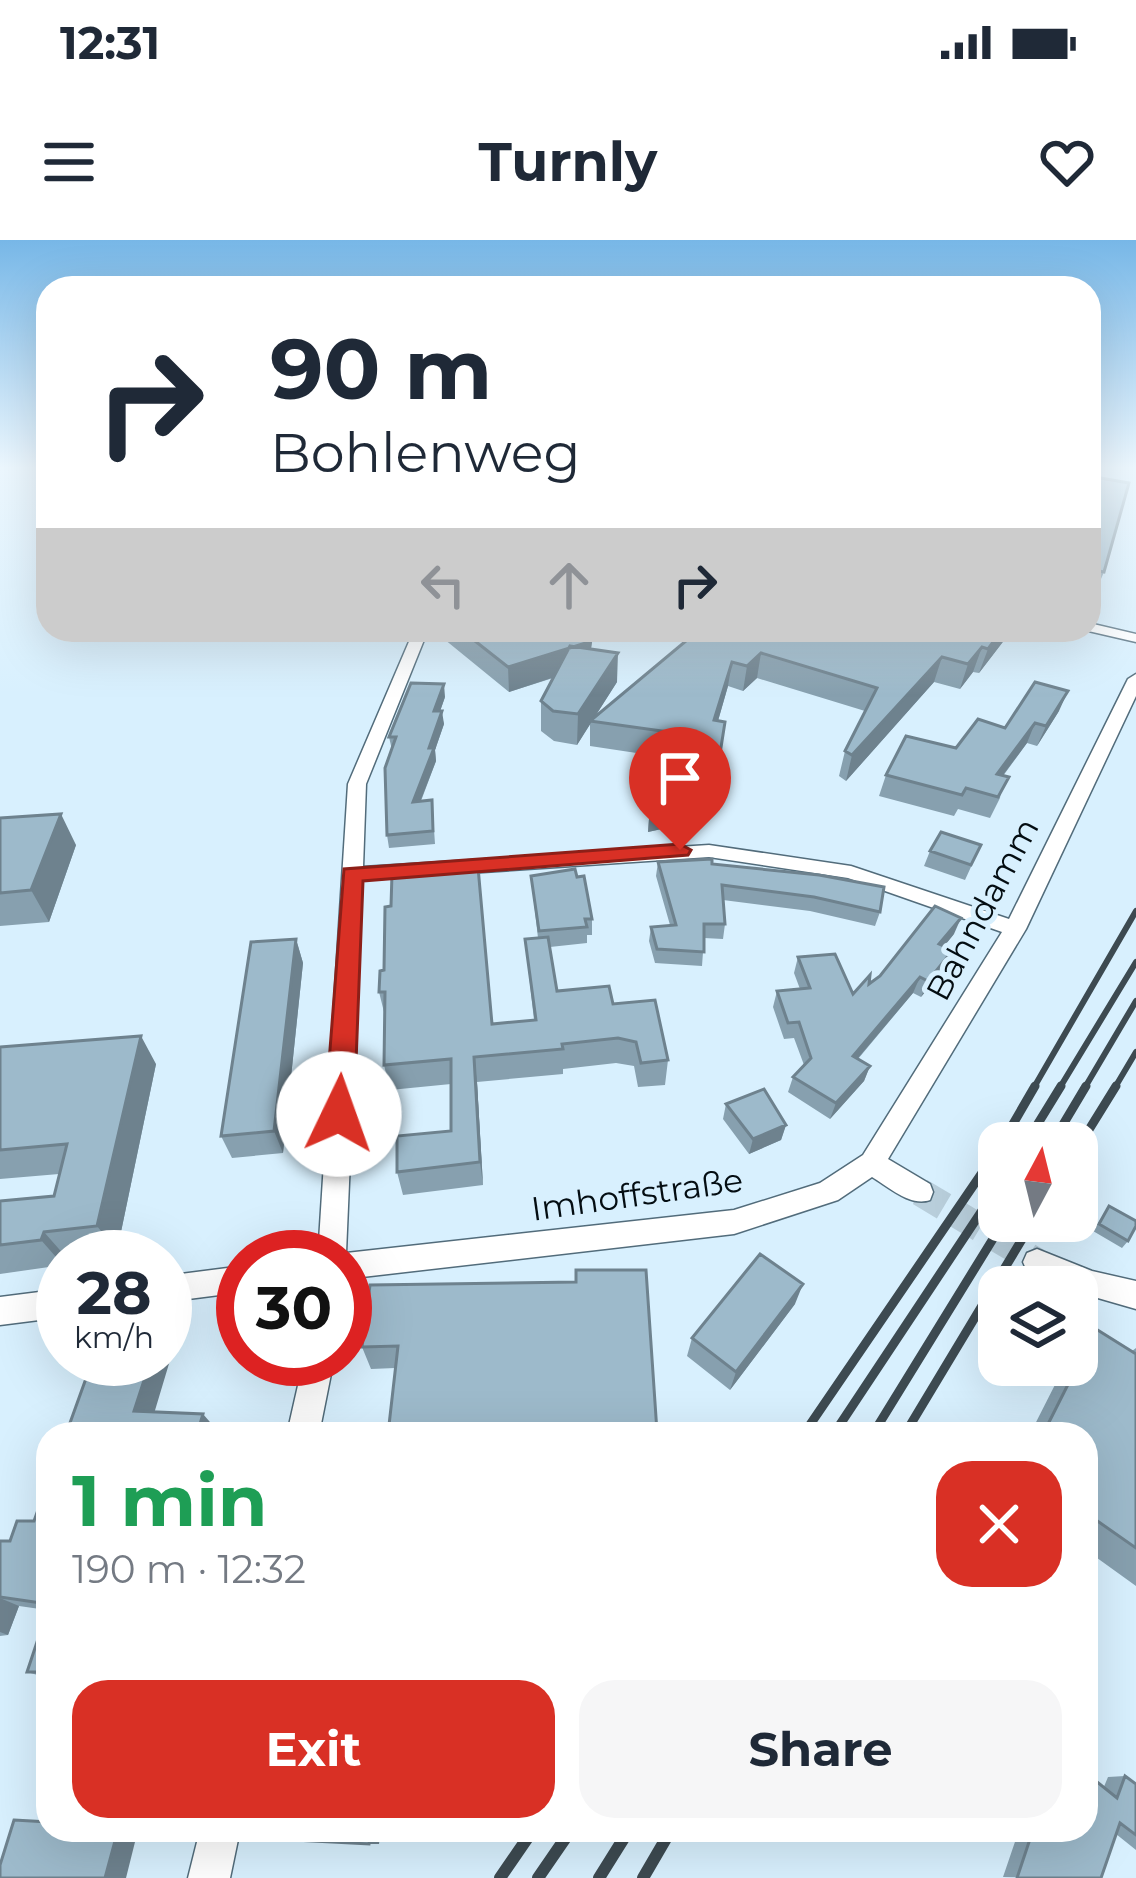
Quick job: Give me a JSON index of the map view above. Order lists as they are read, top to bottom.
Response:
{
  "streets": {
    "street": ["Bahndamm", "Imhoffstraße"]
  },
  "crossings": [
    ["Bahndamm", "Imhoffstraße"]
  ],
  "north": "top",
  "page": {
    "status": "12:31",
    "header": "Turnly",
    "turn": ["90 m", "Bohlenweg"],
    "speed": "28 km/h",
    "limit": "30",
    "heading": ["1 min", "190 m · 12:32"],
    "buttons": ["Exit", "Share"]
  }
}
